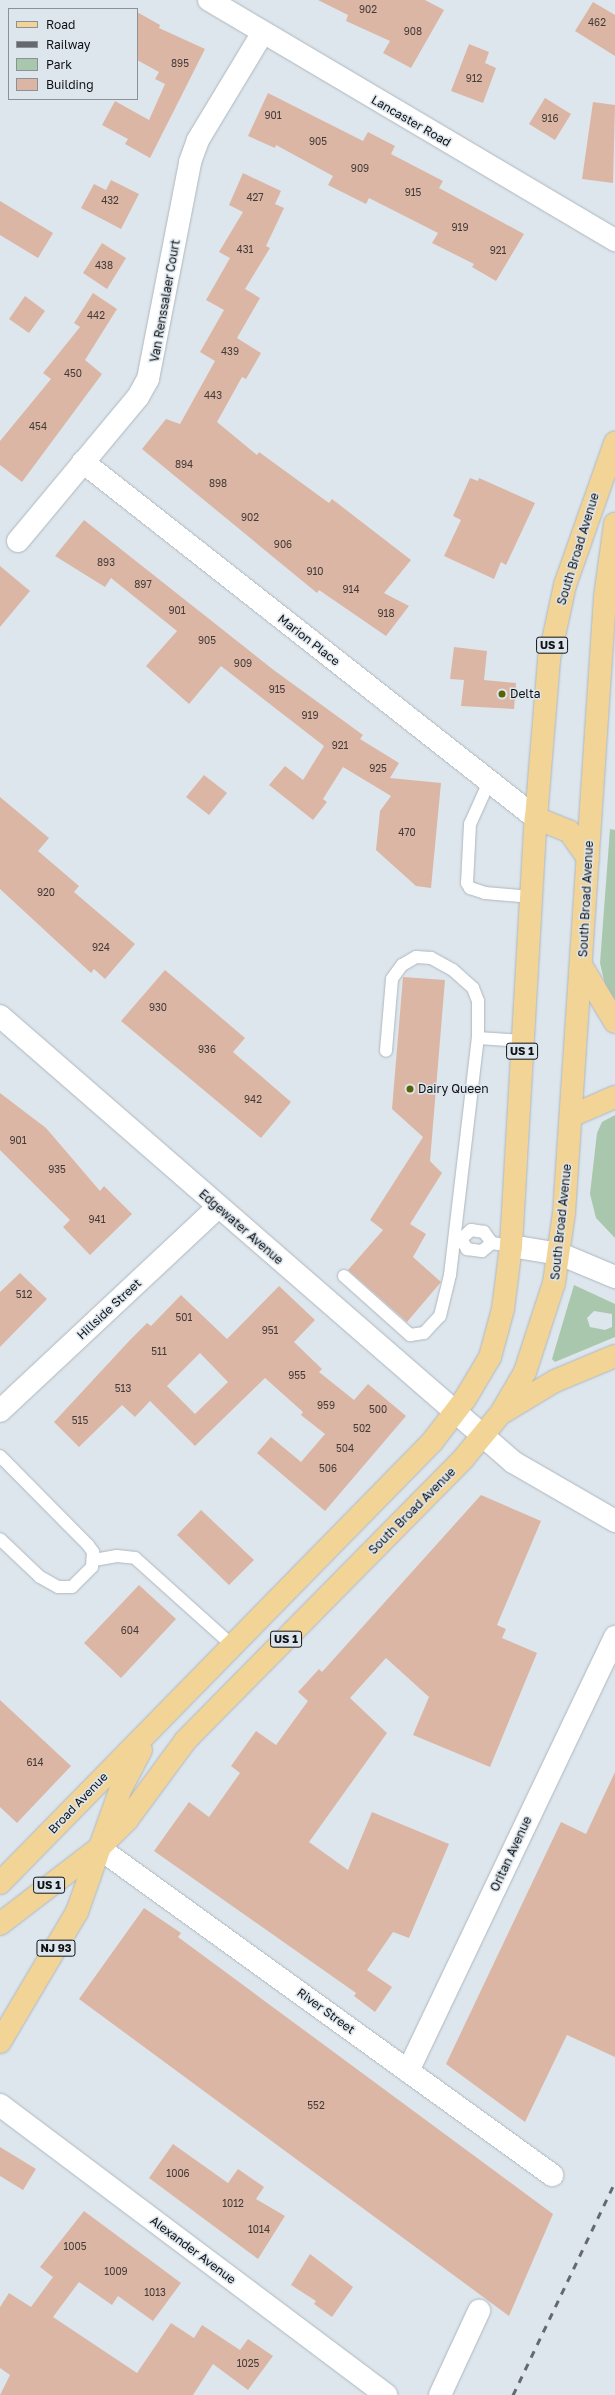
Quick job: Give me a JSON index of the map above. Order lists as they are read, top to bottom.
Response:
{
  "streets": {
    "main road": [
      "South Broad Avenue",
      "US 1",
      "Broad Avenue",
      "NJ 93"
    ],
    "street": [
      "Lancaster Road",
      "Van Renssalaer Court",
      "Marion Place",
      "Edgewater Avenue",
      "Hillside Street",
      "Oritan Avenue",
      "River Street",
      "Alexander Avenue"
    ]
  },
  "crossings": [
    ["Lancaster Road", "Van Renssalaer Court"],
    ["Van Renssalaer Court", "Marion Place"],
    ["South Broad Avenue", "Marion Place"],
    ["South Broad Avenue", "US 1"],
    ["South Broad Avenue", "Edgewater Avenue"],
    ["South Broad Avenue", "Broad Avenue"],
    ["South Broad Avenue", "NJ 93"],
    ["South Broad Avenue", "River Street"],
    ["US 1", "NJ 93"],
    ["US 1", "River Street"],
    ["Edgewater Avenue", "Hillside Street"],
    ["Oritan Avenue", "River Street"],
    ["NJ 93", "River Street"]
  ],
  "places": ["Delta", "Dairy Queen"],
  "house_numbers": [
    "902",
    "462",
    "908",
    "895",
    "912",
    "901",
    "916",
    "905",
    "909",
    "915",
    "427",
    "432",
    "919",
    "431",
    "921",
    "438",
    "442",
    "439",
    "450",
    "443",
    "454",
    "894",
    "898",
    "902",
    "906",
    "893",
    "910",
    "897",
    "914",
    "901",
    "918",
    "905",
    "909",
    "915",
    "919",
    "921",
    "925",
    "470",
    "920",
    "924",
    "930",
    "936",
    "942",
    "901",
    "935",
    "941",
    "512",
    "501",
    "951",
    "511",
    "955",
    "513",
    "959",
    "500",
    "515",
    "502",
    "504",
    "506",
    "604",
    "614",
    "552",
    "1006",
    "1012",
    "1014",
    "1005",
    "1009",
    "1013",
    "1025"
  ],
  "legend": [
    "Road",
    "Railway",
    "Park",
    "Building"
  ]
}
